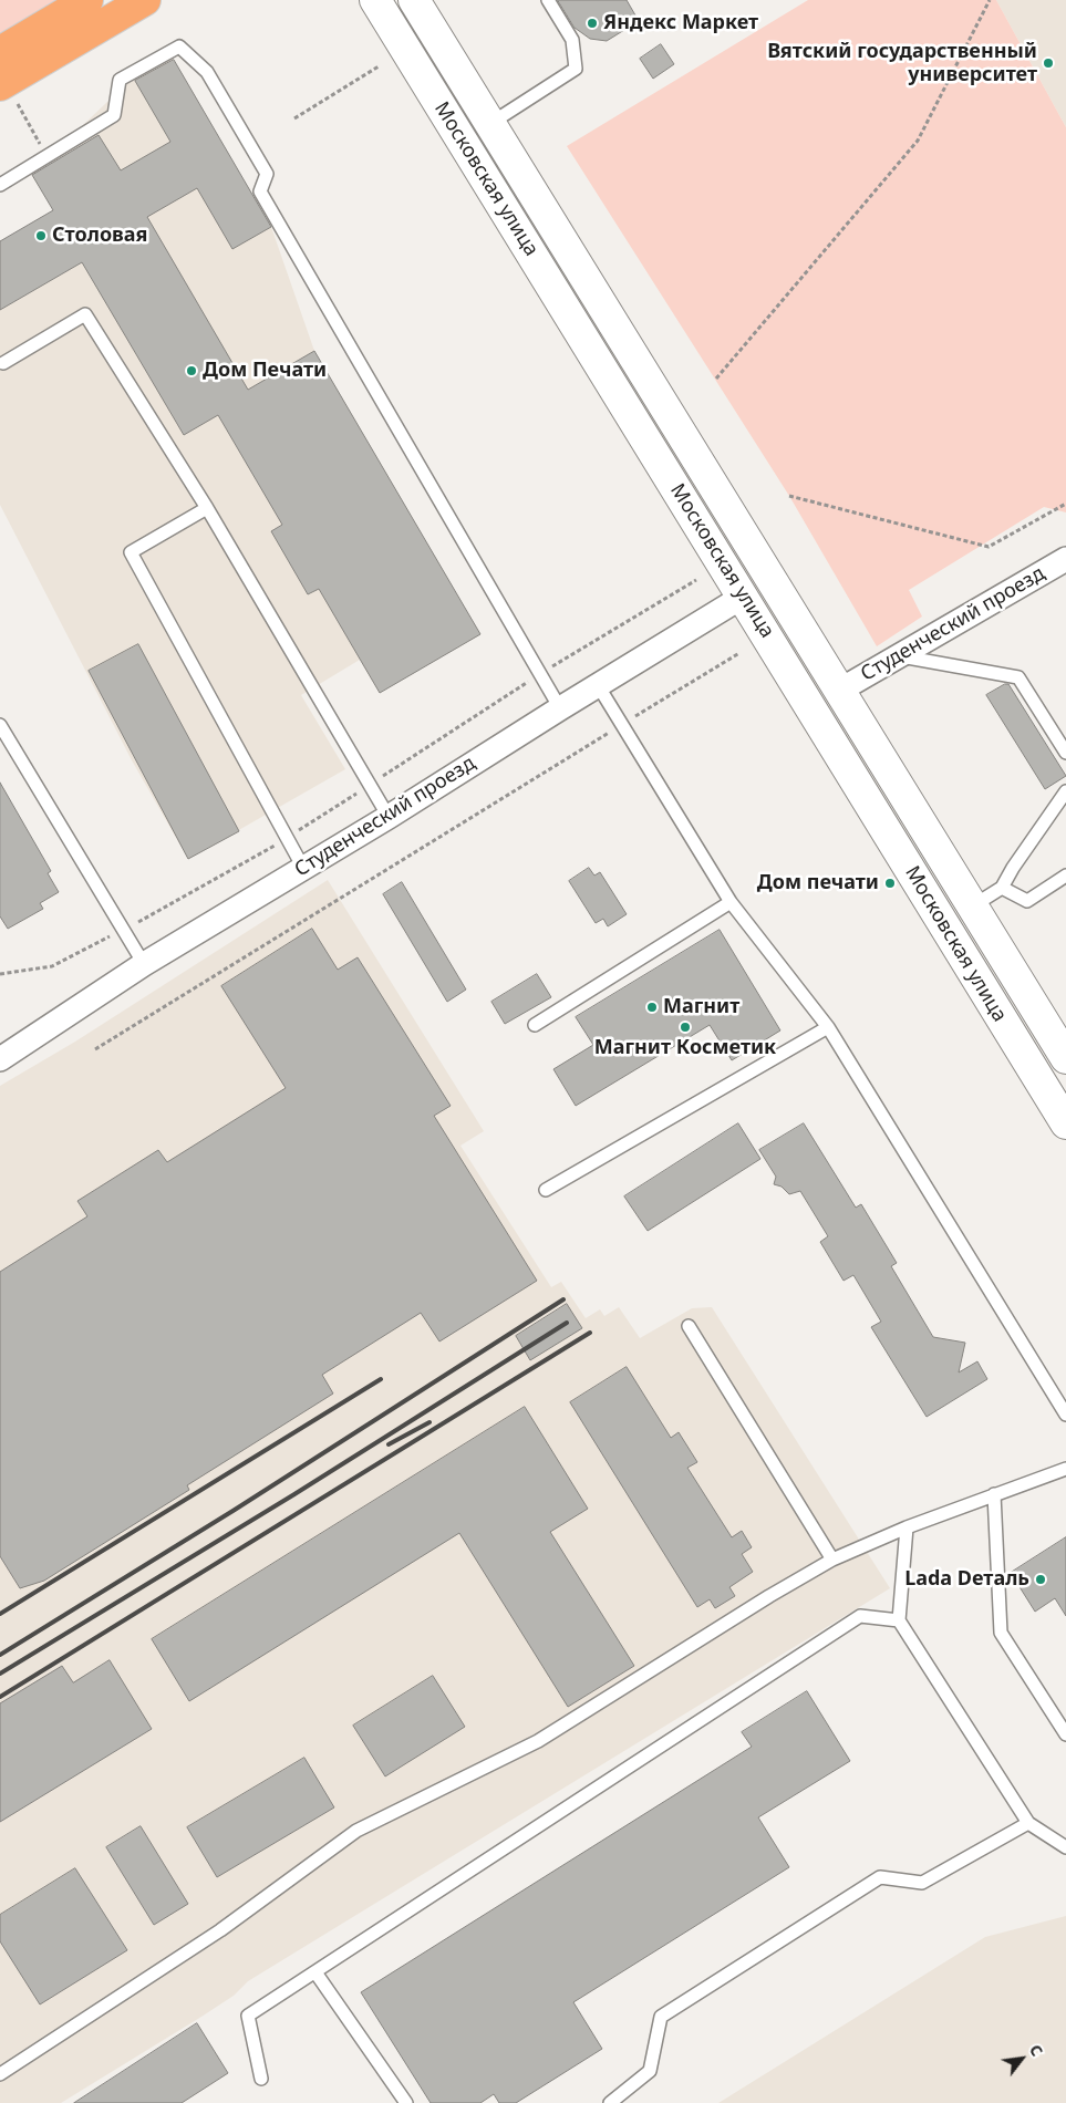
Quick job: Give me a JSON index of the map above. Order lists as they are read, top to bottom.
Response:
{
  "streets": {
    "main road": ["Московская улица", "Студенческий проезд"]
  },
  "crossings": [
    ["Московская улица", "Студенческий проезд"]
  ],
  "places": [
    "Яндекс Маркет",
    "Вятский государственный университет",
    "Столовая",
    "Дом Печати",
    "Дом печати",
    "Магнит",
    "Магнит Косметик",
    "Lada Dеталь"
  ],
  "north": "top right"
}
